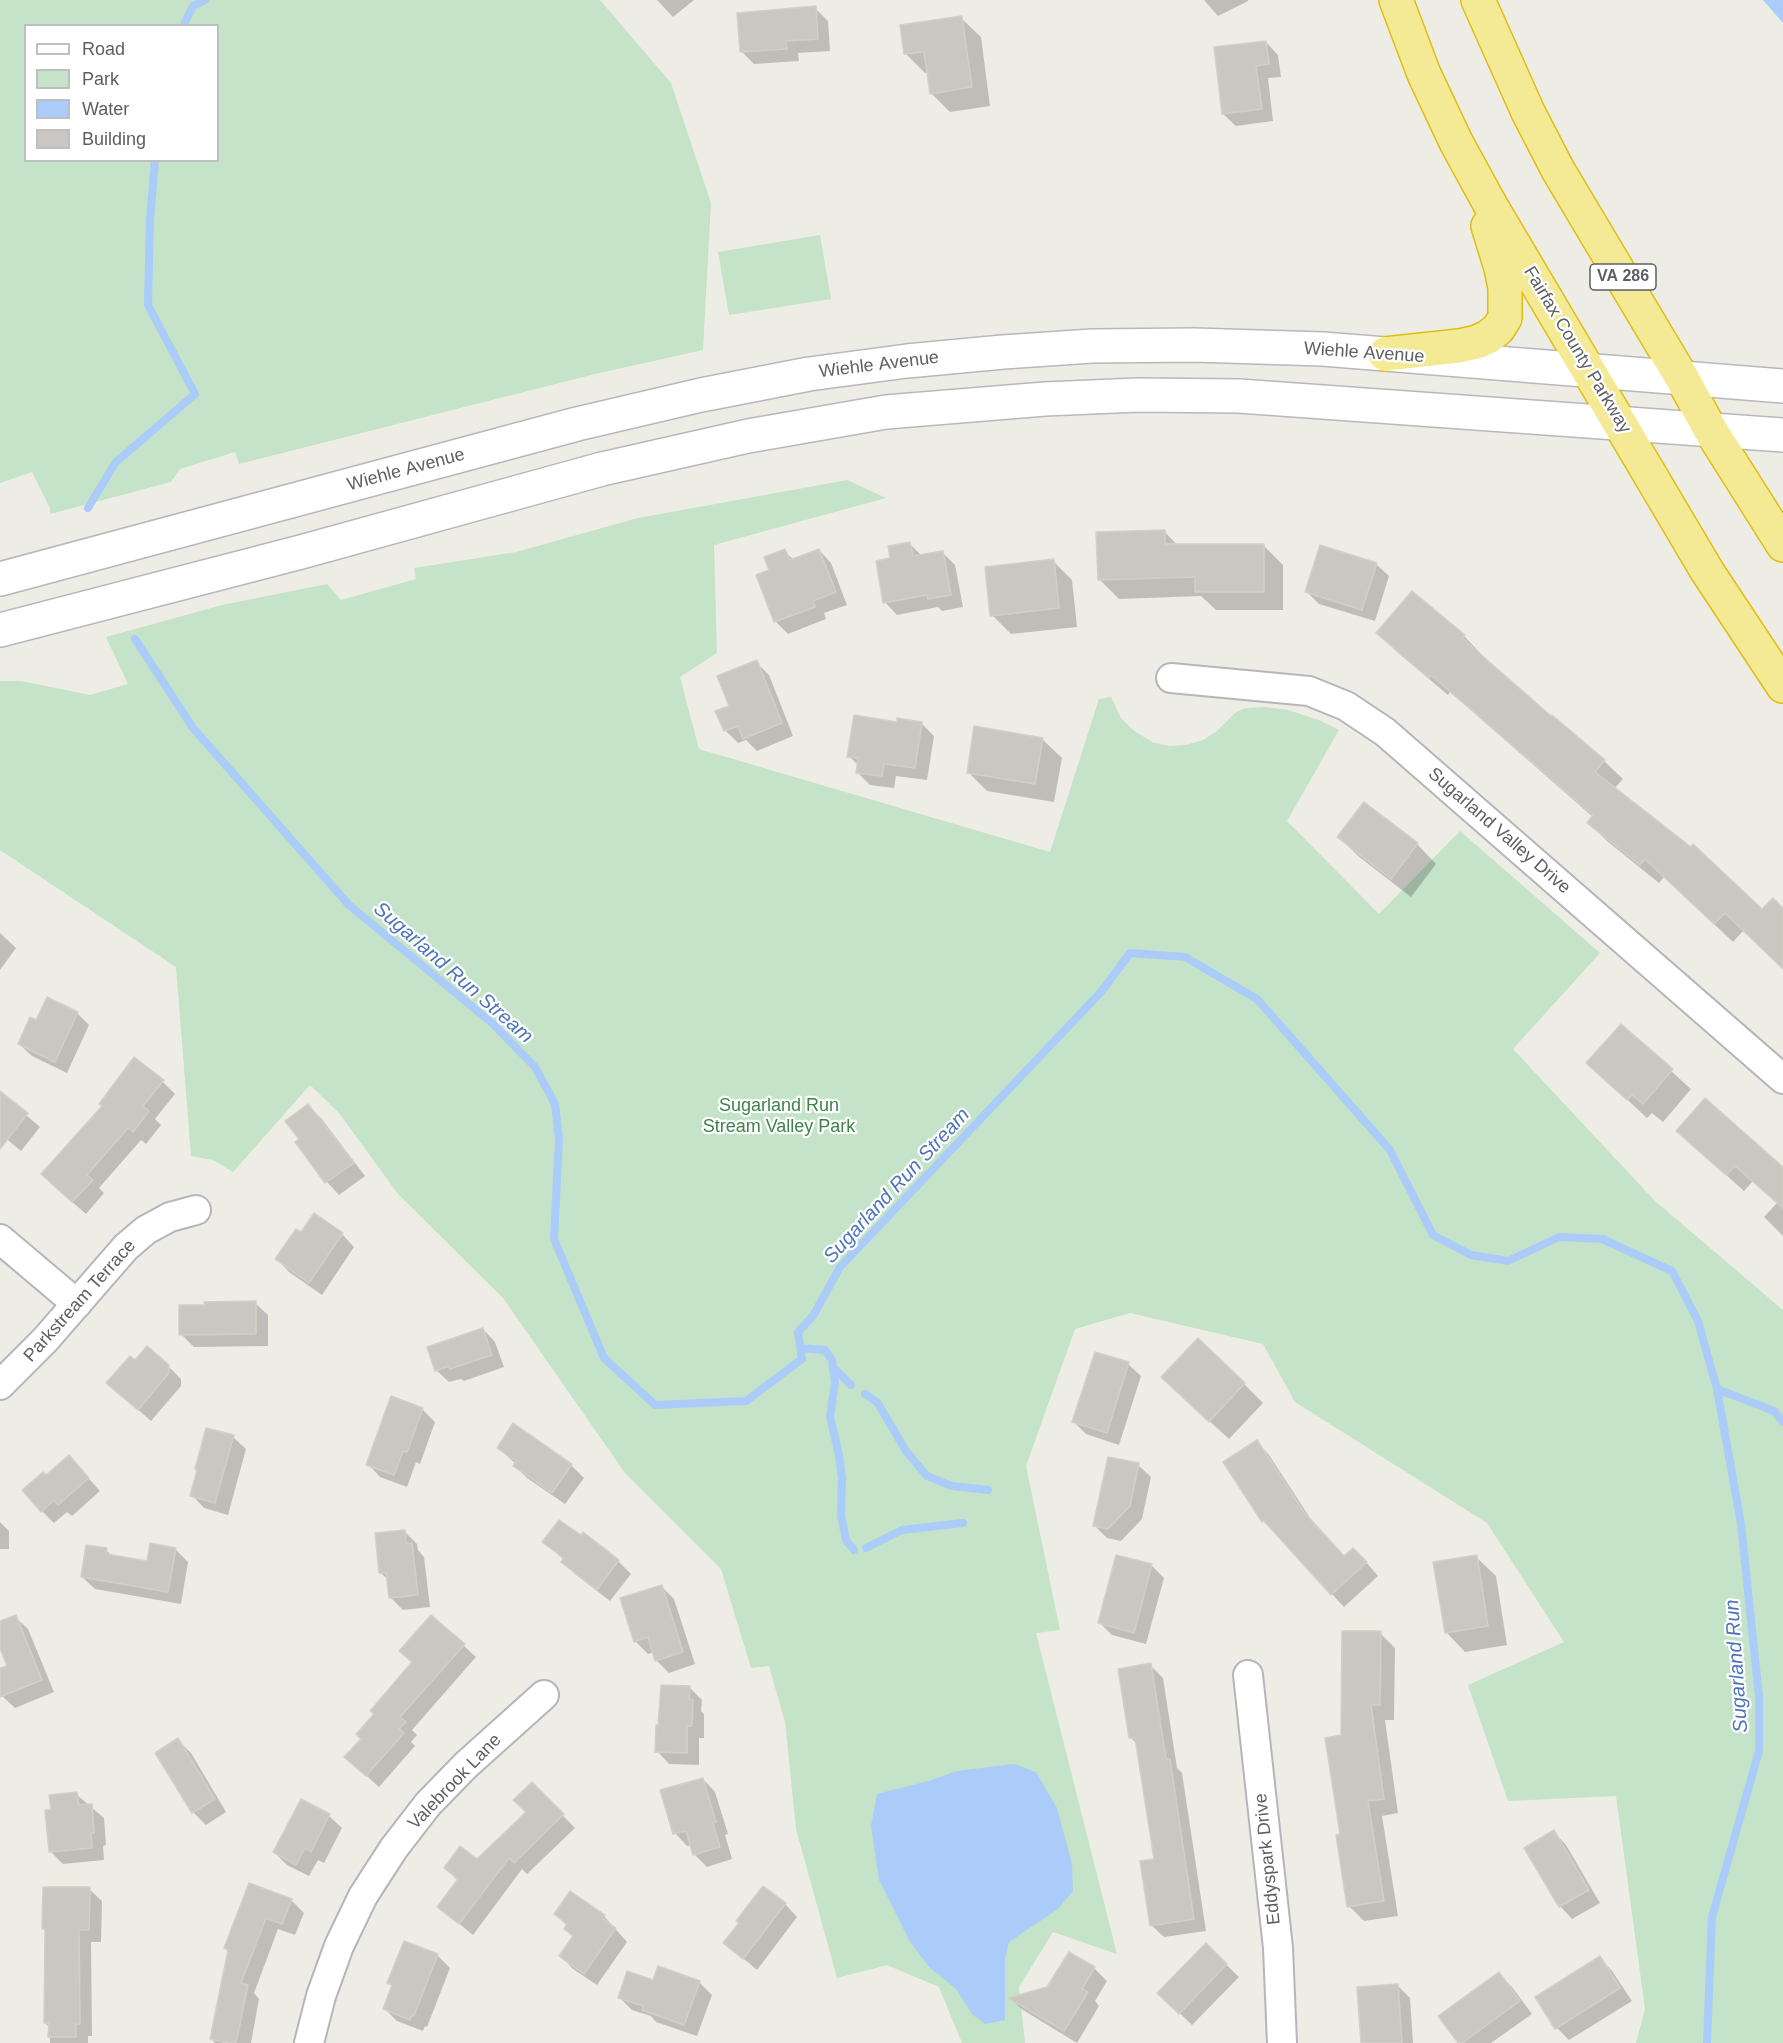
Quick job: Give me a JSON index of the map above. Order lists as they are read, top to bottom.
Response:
{
  "streets": {
    "highway": ["VA 286", "Fairfax County Parkway"],
    "main road": ["Wiehle Avenue"],
    "street": [
      "Sugarland Valley Drive",
      "Parkstream Terrace",
      "Valebrook Lane",
      "Eddyspark Drive"
    ]
  },
  "crossings": [
    ["VA 286", "Wiehle Avenue"],
    ["Fairfax County Parkway", "Wiehle Avenue"]
  ],
  "water": ["Sugarland Run Stream", "Sugarland Run"],
  "parks": ["Sugarland Run Stream Valley Park"],
  "legend": [
    "Road",
    "Park",
    "Water",
    "Building"
  ]
}
